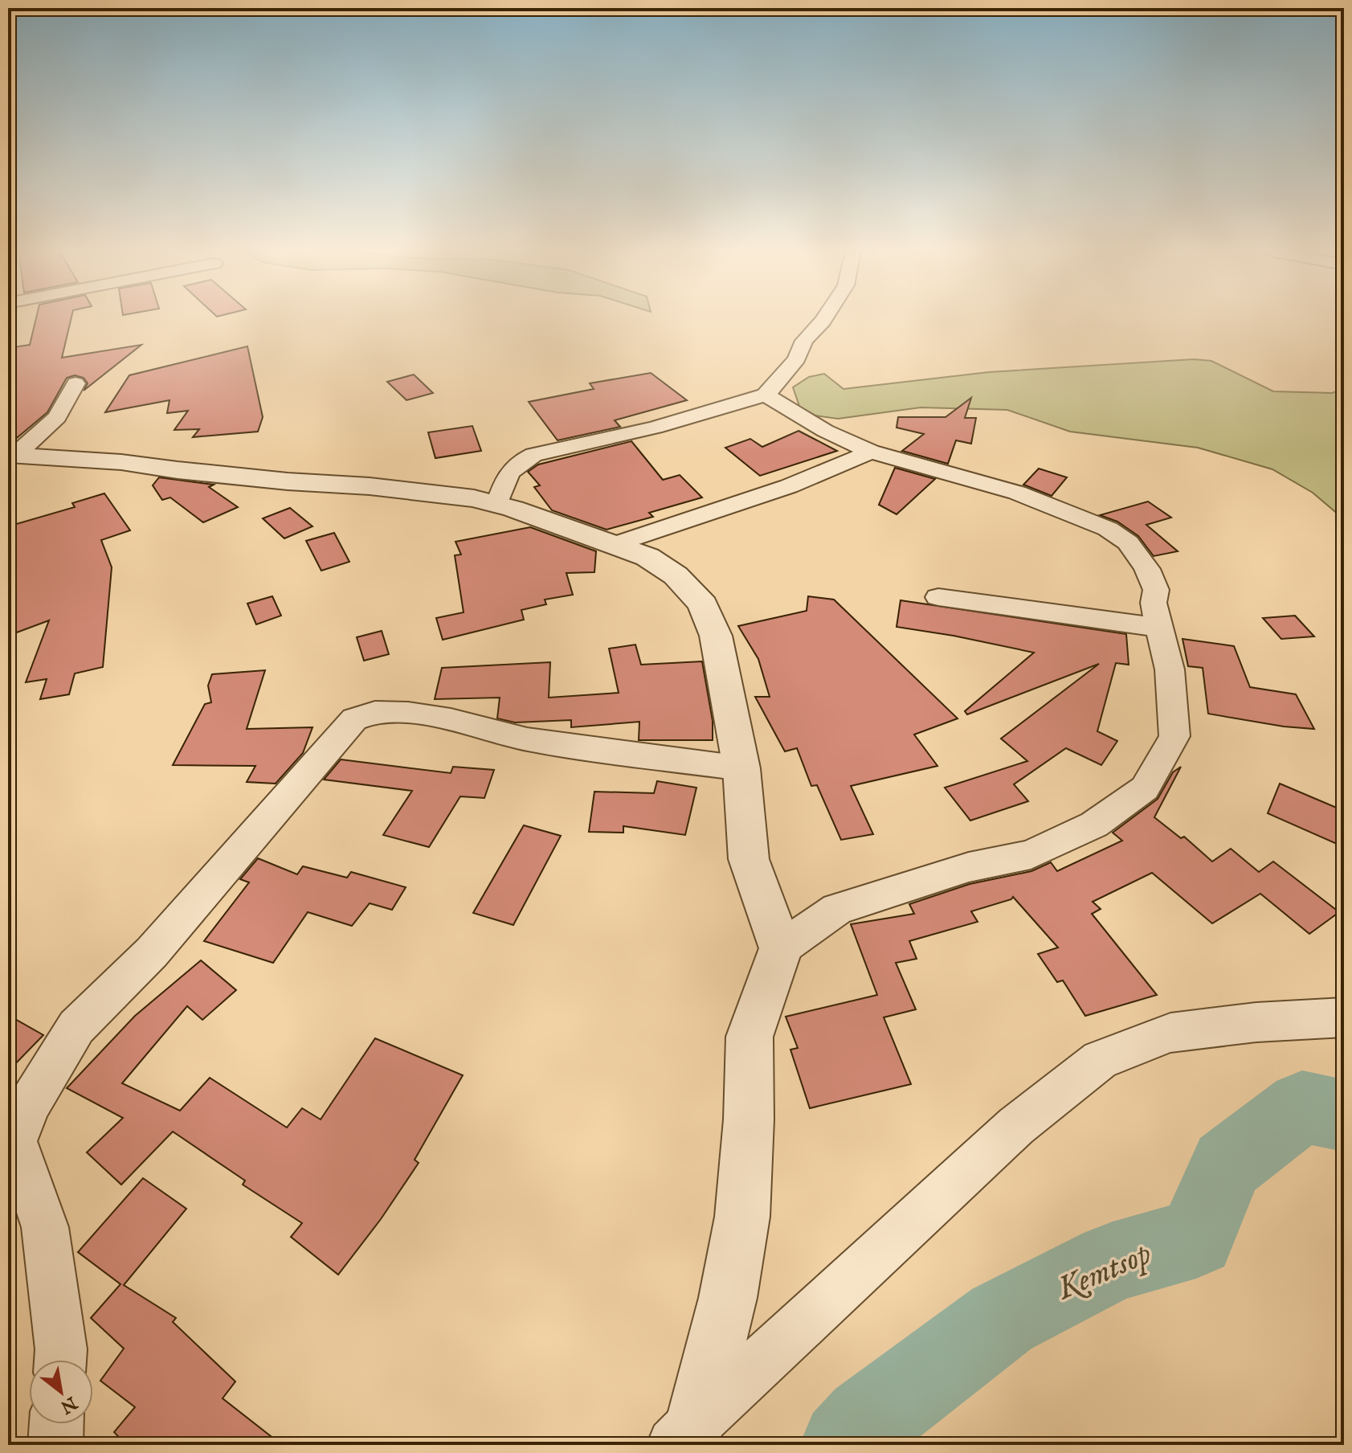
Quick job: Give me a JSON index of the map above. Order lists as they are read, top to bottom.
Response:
{
  "water": ["Kemtsop"],
  "north": "bottom right"
}
